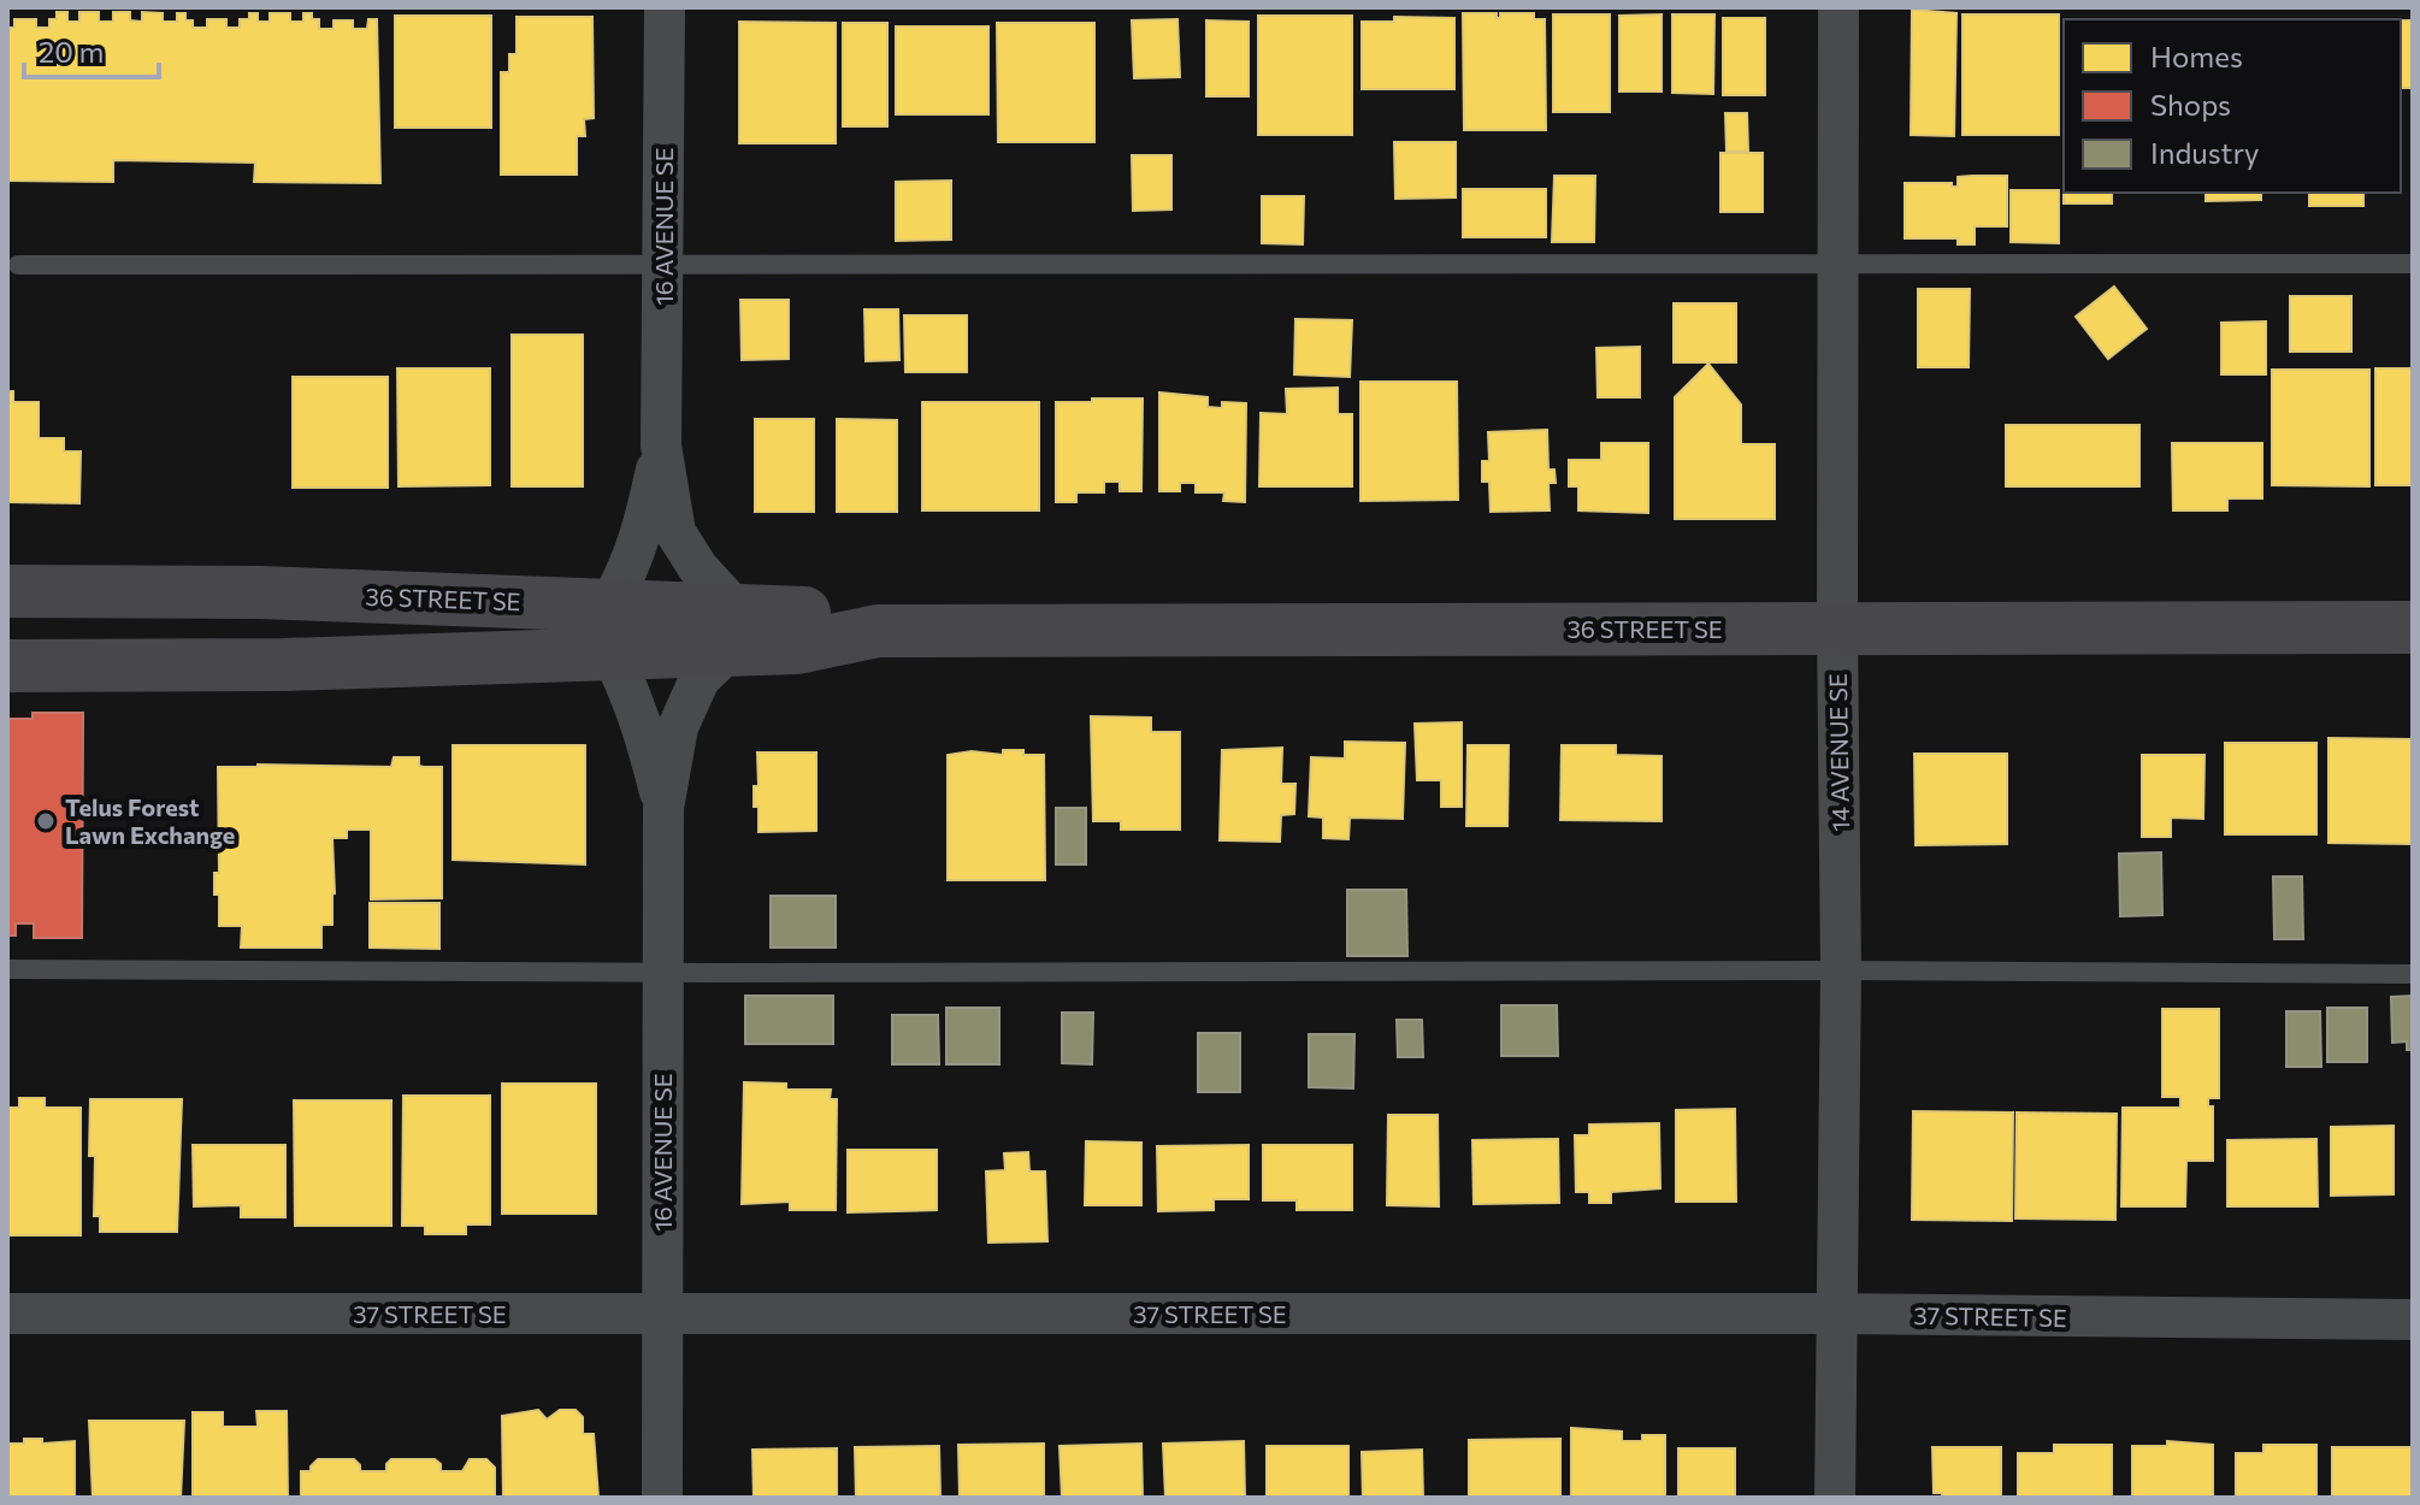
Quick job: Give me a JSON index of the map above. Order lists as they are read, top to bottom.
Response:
{
  "streets": {
    "main road": ["36 STREET SE"],
    "street": ["16 AVENUE SE", "14 AVENUE SE", "37 STREET SE"]
  },
  "crossings": [
    ["16 AVENUE SE", "36 STREET SE"],
    ["16 AVENUE SE", "37 STREET SE"],
    ["36 STREET SE", "14 AVENUE SE"],
    ["14 AVENUE SE", "37 STREET SE"]
  ],
  "places": ["Telus Forest Lawn Exchange"],
  "legend": ["Homes", "Shops", "Industry"],
  "scale_bar": "20 m"
}
